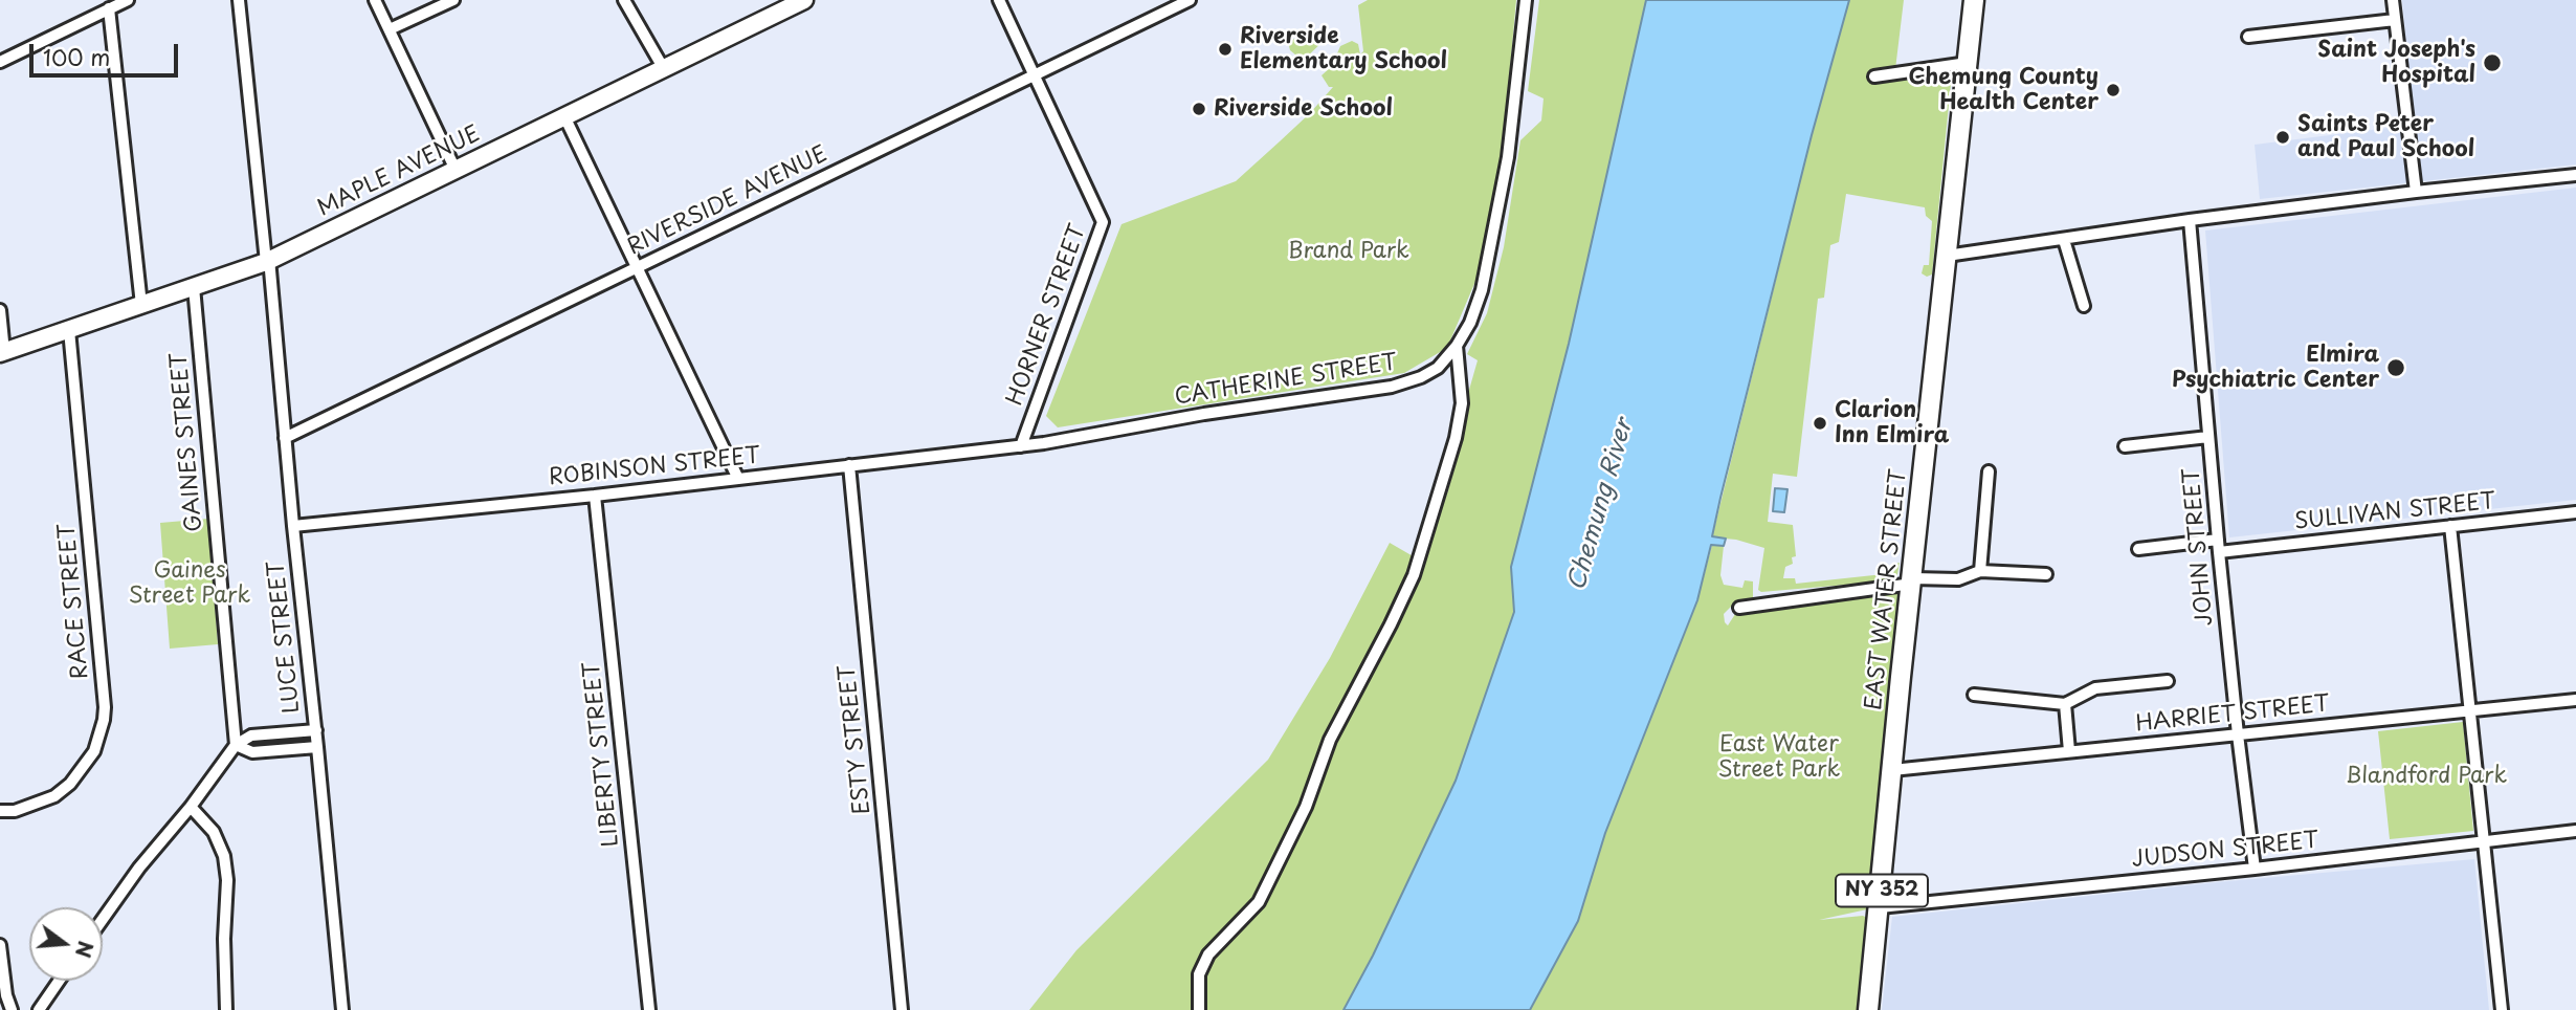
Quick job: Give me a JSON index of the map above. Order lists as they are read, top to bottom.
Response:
{
  "streets": {
    "main road": ["MAPLE AVENUE", "EAST WATER STREET", "NY 352"],
    "street": [
      "RIVERSIDE AVENUE",
      "HORNER STREET",
      "CATHERINE STREET",
      "GAINES STREET",
      "ROBINSON STREET",
      "SULLIVAN STREET",
      "JOHN STREET",
      "RACE STREET",
      "LUCE STREET",
      "HARRIET STREET",
      "ESTY STREET",
      "LIBERTY STREET",
      "JUDSON STREET"
    ]
  },
  "crossings": [
    ["MAPLE AVENUE", "GAINES STREET"],
    ["MAPLE AVENUE", "RACE STREET"],
    ["MAPLE AVENUE", "LUCE STREET"],
    ["RIVERSIDE AVENUE", "HORNER STREET"],
    ["RIVERSIDE AVENUE", "LUCE STREET"],
    ["HORNER STREET", "CATHERINE STREET"],
    ["HORNER STREET", "ROBINSON STREET"],
    ["CATHERINE STREET", "ROBINSON STREET"],
    ["ROBINSON STREET", "LUCE STREET"],
    ["ROBINSON STREET", "ESTY STREET"],
    ["ROBINSON STREET", "LIBERTY STREET"],
    ["SULLIVAN STREET", "JOHN STREET"],
    ["JOHN STREET", "HARRIET STREET"],
    ["JOHN STREET", "JUDSON STREET"],
    ["EAST WATER STREET", "HARRIET STREET"],
    ["EAST WATER STREET", "JUDSON STREET"]
  ],
  "water": ["Chemung River"],
  "parks": [
    "Brand Park",
    "Gaines Street Park",
    "East Water Street Park",
    "Blandford Park"
  ],
  "places": [
    "Riverside Elementary School",
    "Saint Joseph's Hospital",
    "Chemung County Health Center",
    "Riverside School",
    "Saints Peter and Paul School",
    "Elmira Psychiatric Center",
    "Clarion Inn Elmira"
  ],
  "scale_bar": "100 m",
  "north": "right"
}
